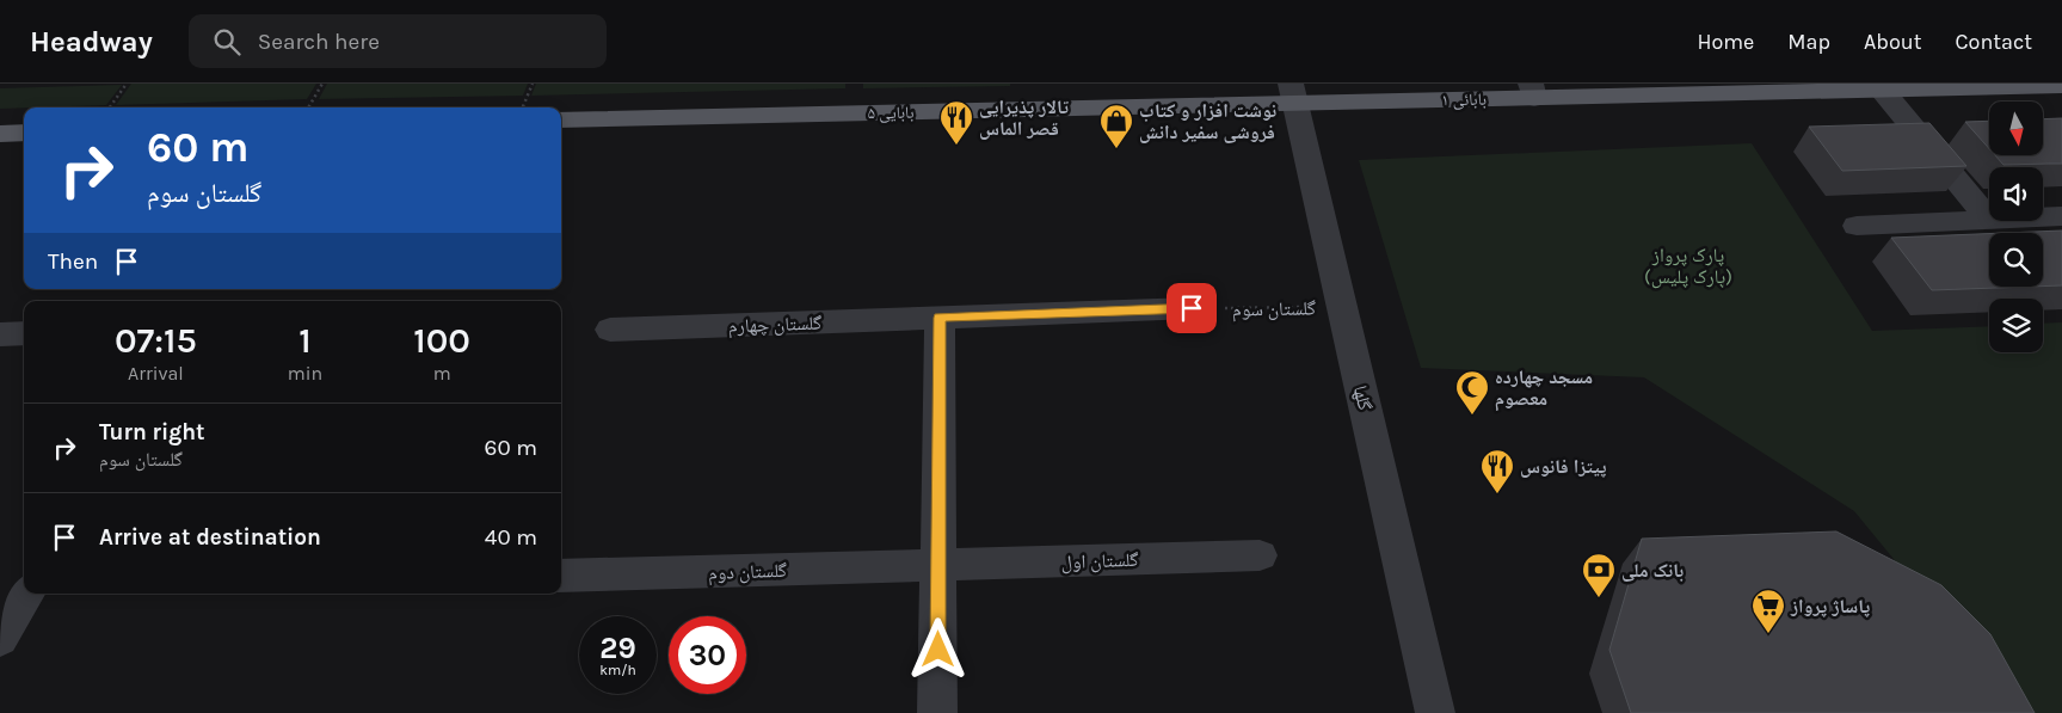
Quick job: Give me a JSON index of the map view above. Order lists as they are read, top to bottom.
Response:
{
  "streets": {
    "main road": ["بابائی ۱", "۵ بابایی"],
    "street": [
      "گلستان چهارم",
      "گلها",
      "گلستان اول",
      "گلستان دوم"
    ],
    "path": ["گلستان سوم"]
  },
  "crossings": [
    ["بابائی ۱", "۵ بابایی"],
    ["بابائی ۱", "گلها"],
    ["۵ بابایی", "گلها"],
    ["گلستان سوم", "گلها"],
    ["گلستان اول", "گلستان دوم"]
  ],
  "parks": ["پارک پرواز (پارک پلیس)"],
  "places": {
    "restaurant": ["تالار پذیرایی قصر الماس", "پیتزا فانوس"],
    "shop": ["نوشت افزار و کتاب فروشی سفیر دانش"],
    "mosque": ["مسجد چهارده معصوم"],
    "bank": ["بانک ملی"],
    "supermarket": ["پاساژ پرواز"]
  },
  "north": "bottom",
  "page": {
    "header": "Headway",
    "search": "Search here",
    "nav": [
      "Home",
      "Map",
      "About",
      "Contact"
    ],
    "turn": ["60 m", "گلستان سوم"],
    "then": "Then",
    "eta": [
      "07:15",
      "Arrival",
      "1",
      "min",
      "100",
      "m"
    ],
    "list": [
      {
        "name": "Turn right",
        "note": "گلستان سوم",
        "value": "60 m"
      },
      {
        "name": "Arrive at destination",
        "value": "40 m"
      }
    ],
    "speed": "29 km/h",
    "limit": "30"
  }
}
